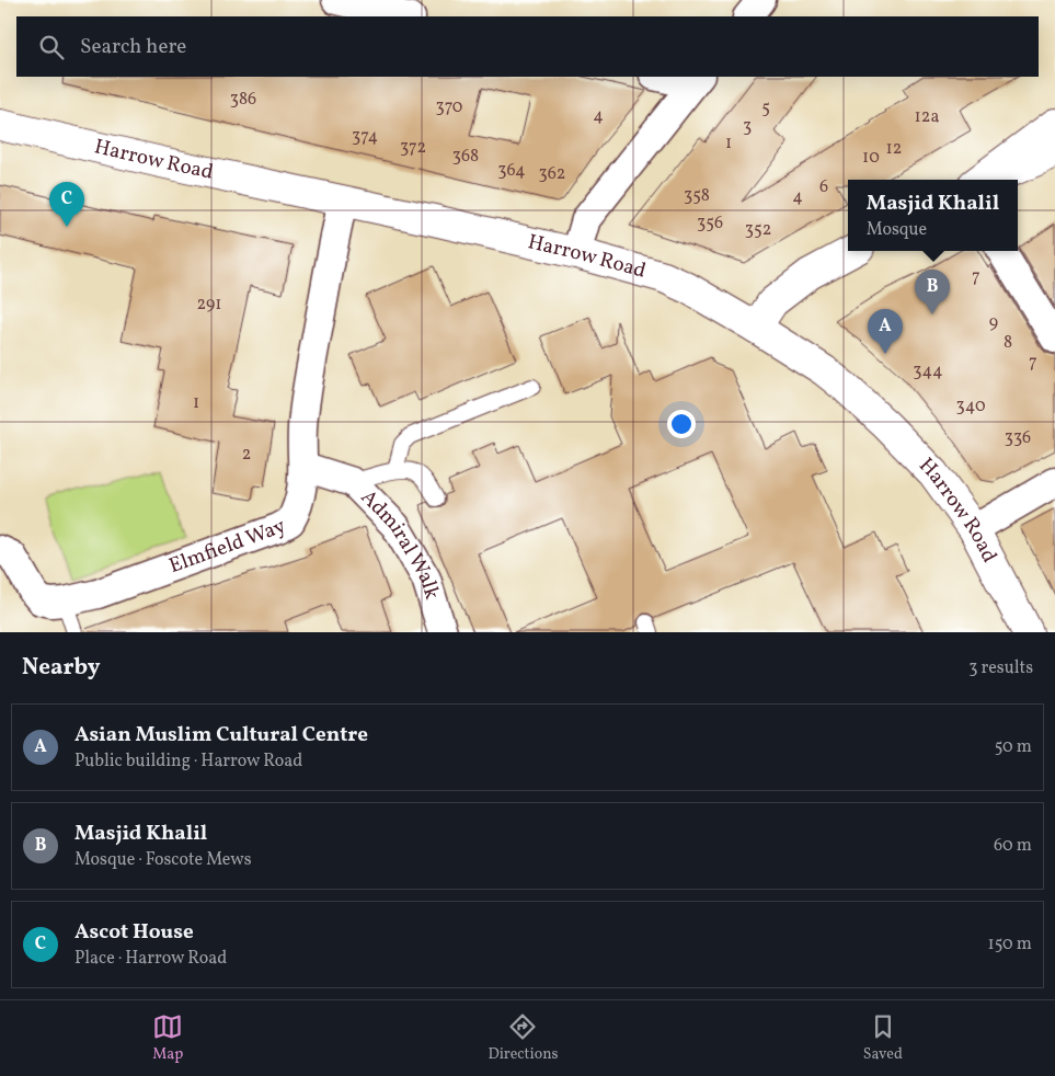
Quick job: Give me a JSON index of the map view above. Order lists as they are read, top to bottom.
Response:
{
  "streets": {
    "main road": ["Harrow Road"],
    "street": ["Elmfield Way", "Admiral Walk"]
  },
  "crossings": [
    ["Harrow Road", "Elmfield Way"],
    ["Elmfield Way", "Admiral Walk"]
  ],
  "house_numbers": [
    "386",
    "370",
    "5",
    "4",
    "12a",
    "3",
    "374",
    "1",
    "372",
    "12",
    "368",
    "10",
    "364",
    "362",
    "6",
    "358",
    "4",
    "356",
    "352",
    "7",
    "291",
    "9",
    "8",
    "7",
    "344",
    "1",
    "340",
    "336",
    "2"
  ],
  "page": {
    "search": "Search here",
    "popup": ["Masjid Khalil", "Mosque"],
    "pins": ["C", "B", "A"],
    "heading": ["Nearby", "3 results"],
    "list": [
      {
        "mark": "A",
        "name": "Asian Muslim Cultural Centre",
        "note": "Public building · Harrow Road",
        "value": "50 m"
      },
      {
        "mark": "B",
        "name": "Masjid Khalil",
        "note": "Mosque · Foscote Mews",
        "value": "60 m"
      },
      {
        "mark": "C",
        "name": "Ascot House",
        "note": "Place · Harrow Road",
        "value": "150 m"
      }
    ],
    "nav": ["Map", "Directions", "Saved"]
  }
}
